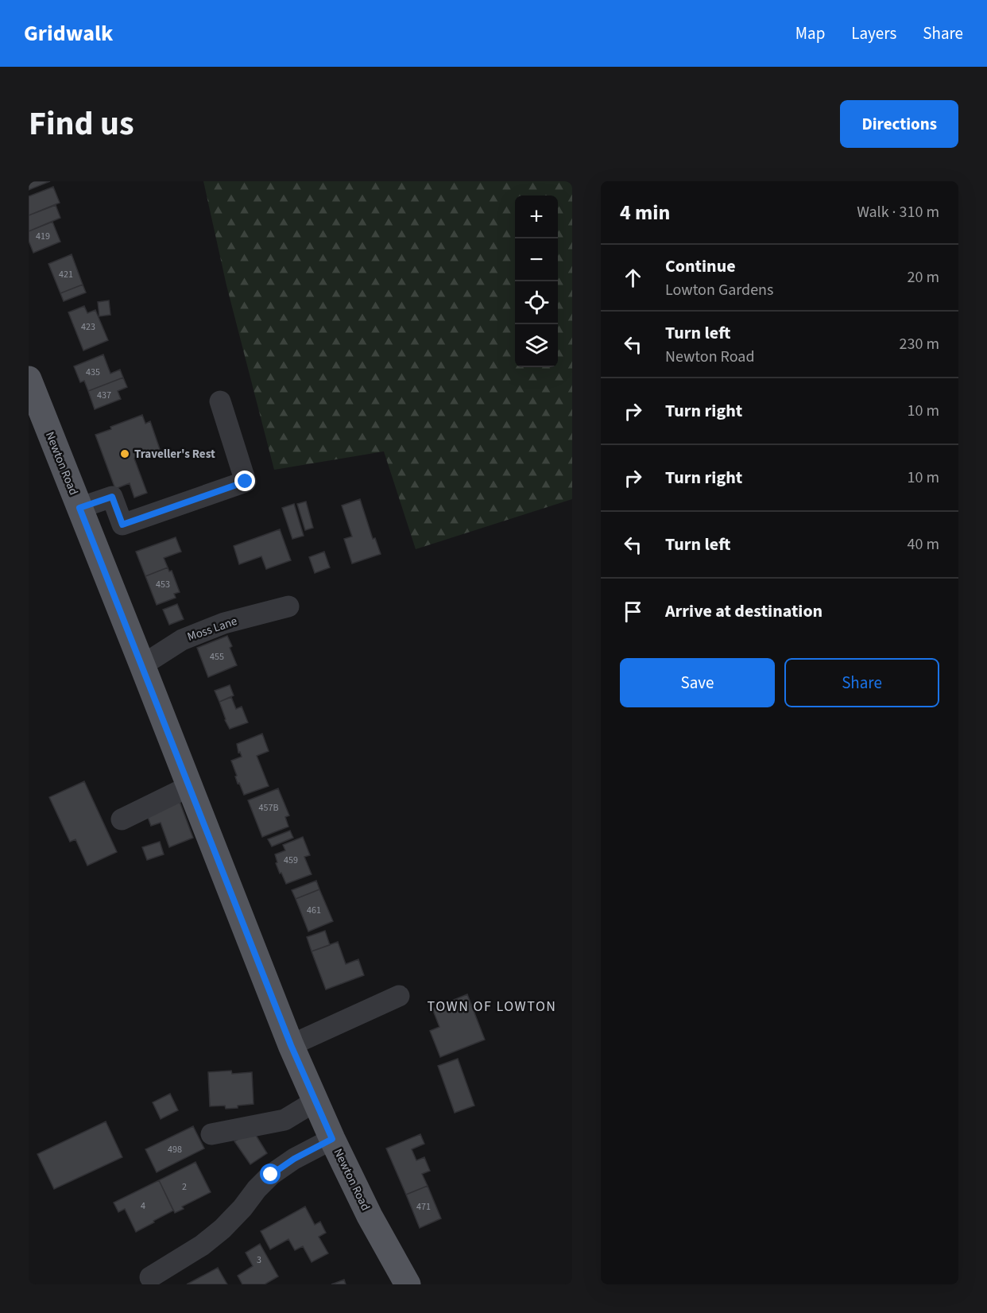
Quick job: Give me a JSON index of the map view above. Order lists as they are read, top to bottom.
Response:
{
  "streets": {
    "main road": ["Newton Road"],
    "street": ["Moss Lane"]
  },
  "crossings": [
    ["Newton Road", "Moss Lane"]
  ],
  "districts": ["TOWN OF LOWTON"],
  "places": ["Traveller's Rest"],
  "house_numbers": [
    "419",
    "421",
    "423",
    "435",
    "437",
    "453",
    "455",
    "457B",
    "459",
    "461",
    "498",
    "2",
    "4",
    "471",
    "3"
  ],
  "page": {
    "header": "Gridwalk",
    "nav": ["Map", "Layers", "Share"],
    "title": "Find us",
    "buttons": [
      "Directions",
      ["Save", "Share"]
    ],
    "heading": ["4 min", "Walk · 310 m"],
    "map_buttons": ["+", "−"],
    "list": [
      ["Continue", "Lowton Gardens", "20 m"],
      ["Turn left", "Newton Road", "230 m"],
      ["Turn right", "10 m"],
      ["Turn right", "10 m"],
      ["Turn left", "40 m"],
      "Arrive at destination"
    ]
  }
}
